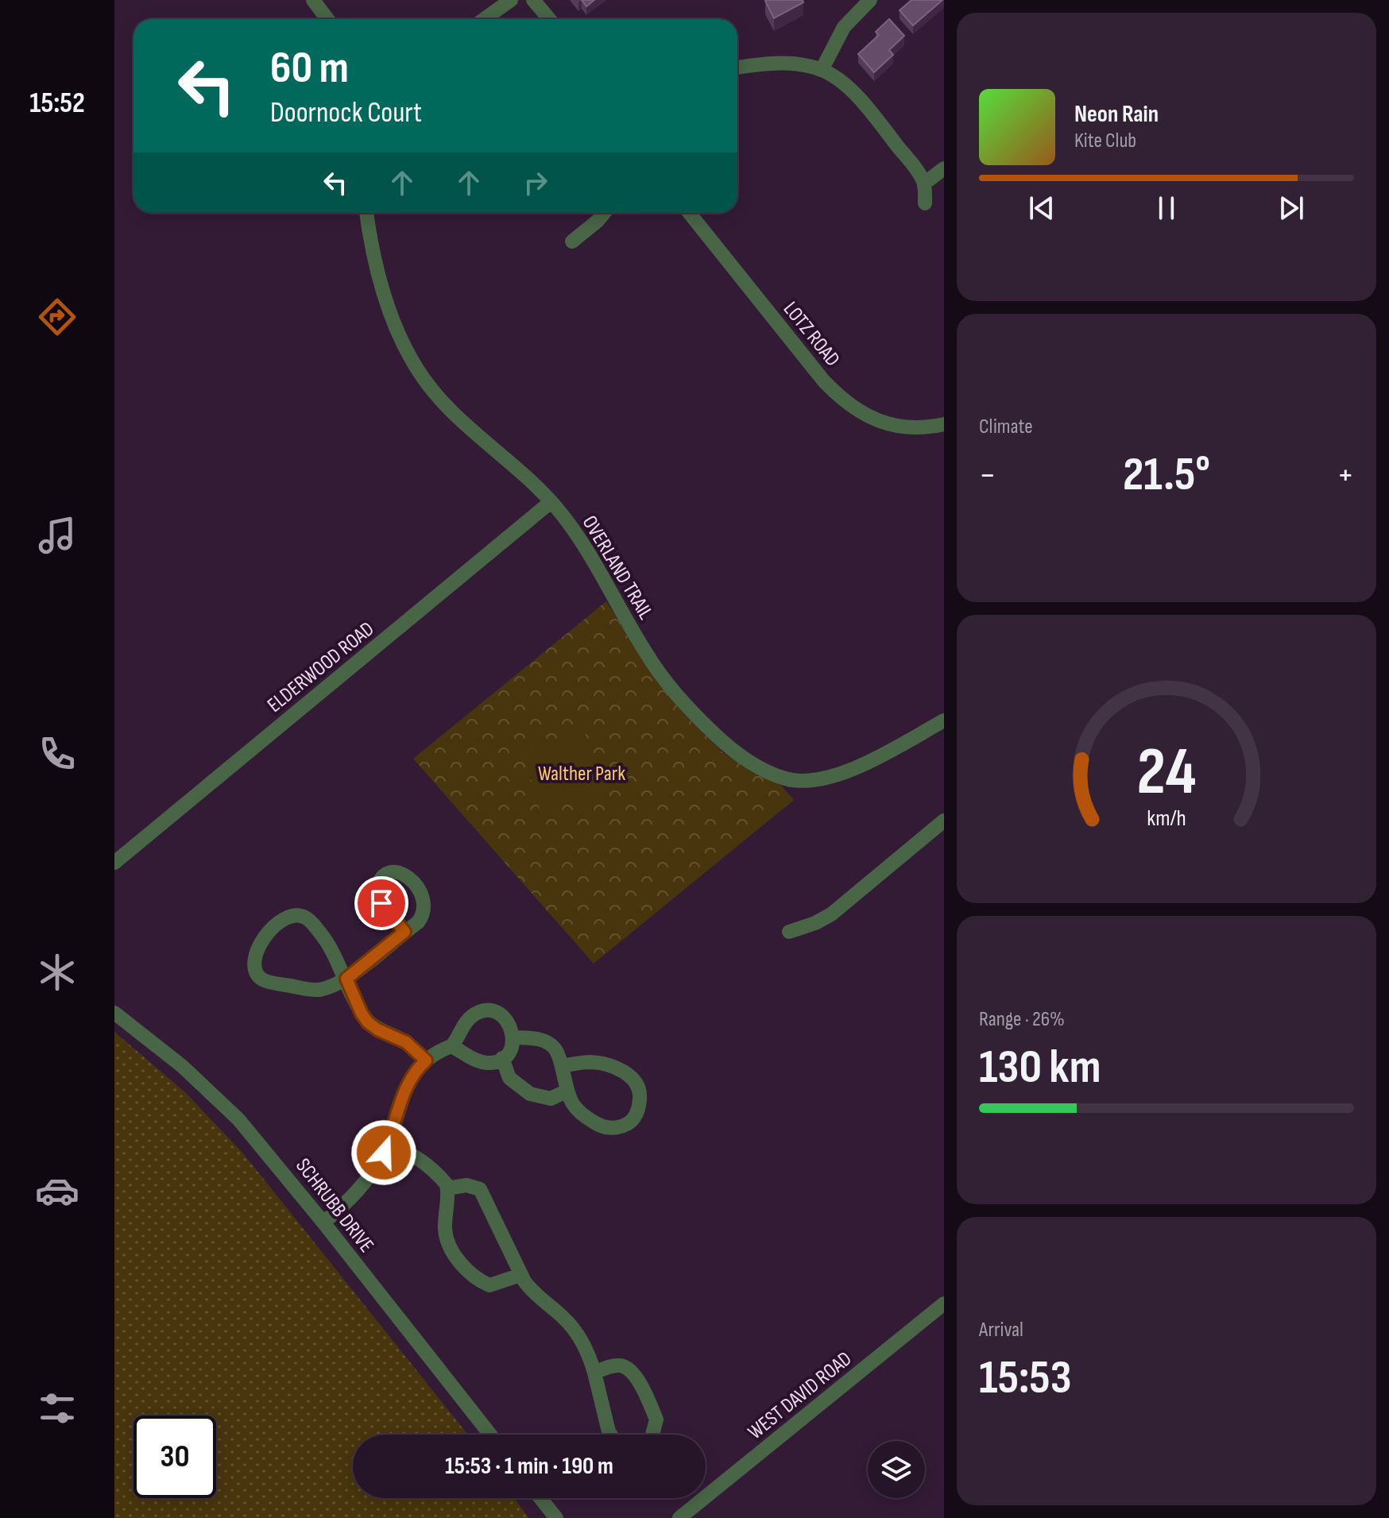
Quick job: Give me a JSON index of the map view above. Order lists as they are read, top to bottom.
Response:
{
  "streets": {
    "street": [
      "LOTZ ROAD",
      "OVERLAND TRAIL",
      "ELDERWOOD ROAD",
      "SCHRUBB DRIVE",
      "WEST DAVID ROAD"
    ]
  },
  "crossings": [
    ["OVERLAND TRAIL", "ELDERWOOD ROAD"]
  ],
  "parks": ["Walther Park"],
  "page": {
    "tabs": "15:52",
    "turn": ["60 m", "Doornock Court"],
    "song": ["Neon Rain", "Kite Club"],
    "tile": [
      "Climate",
      ["Range · 26%", "130 km"],
      ["Arrival", "15:53"]
    ],
    "heat": ["−", "21.5°", "+"],
    "limit": "30",
    "trip": "15:53 · 1 min · 190 m",
    "gauge": ["24", "km/h"]
  }
}
